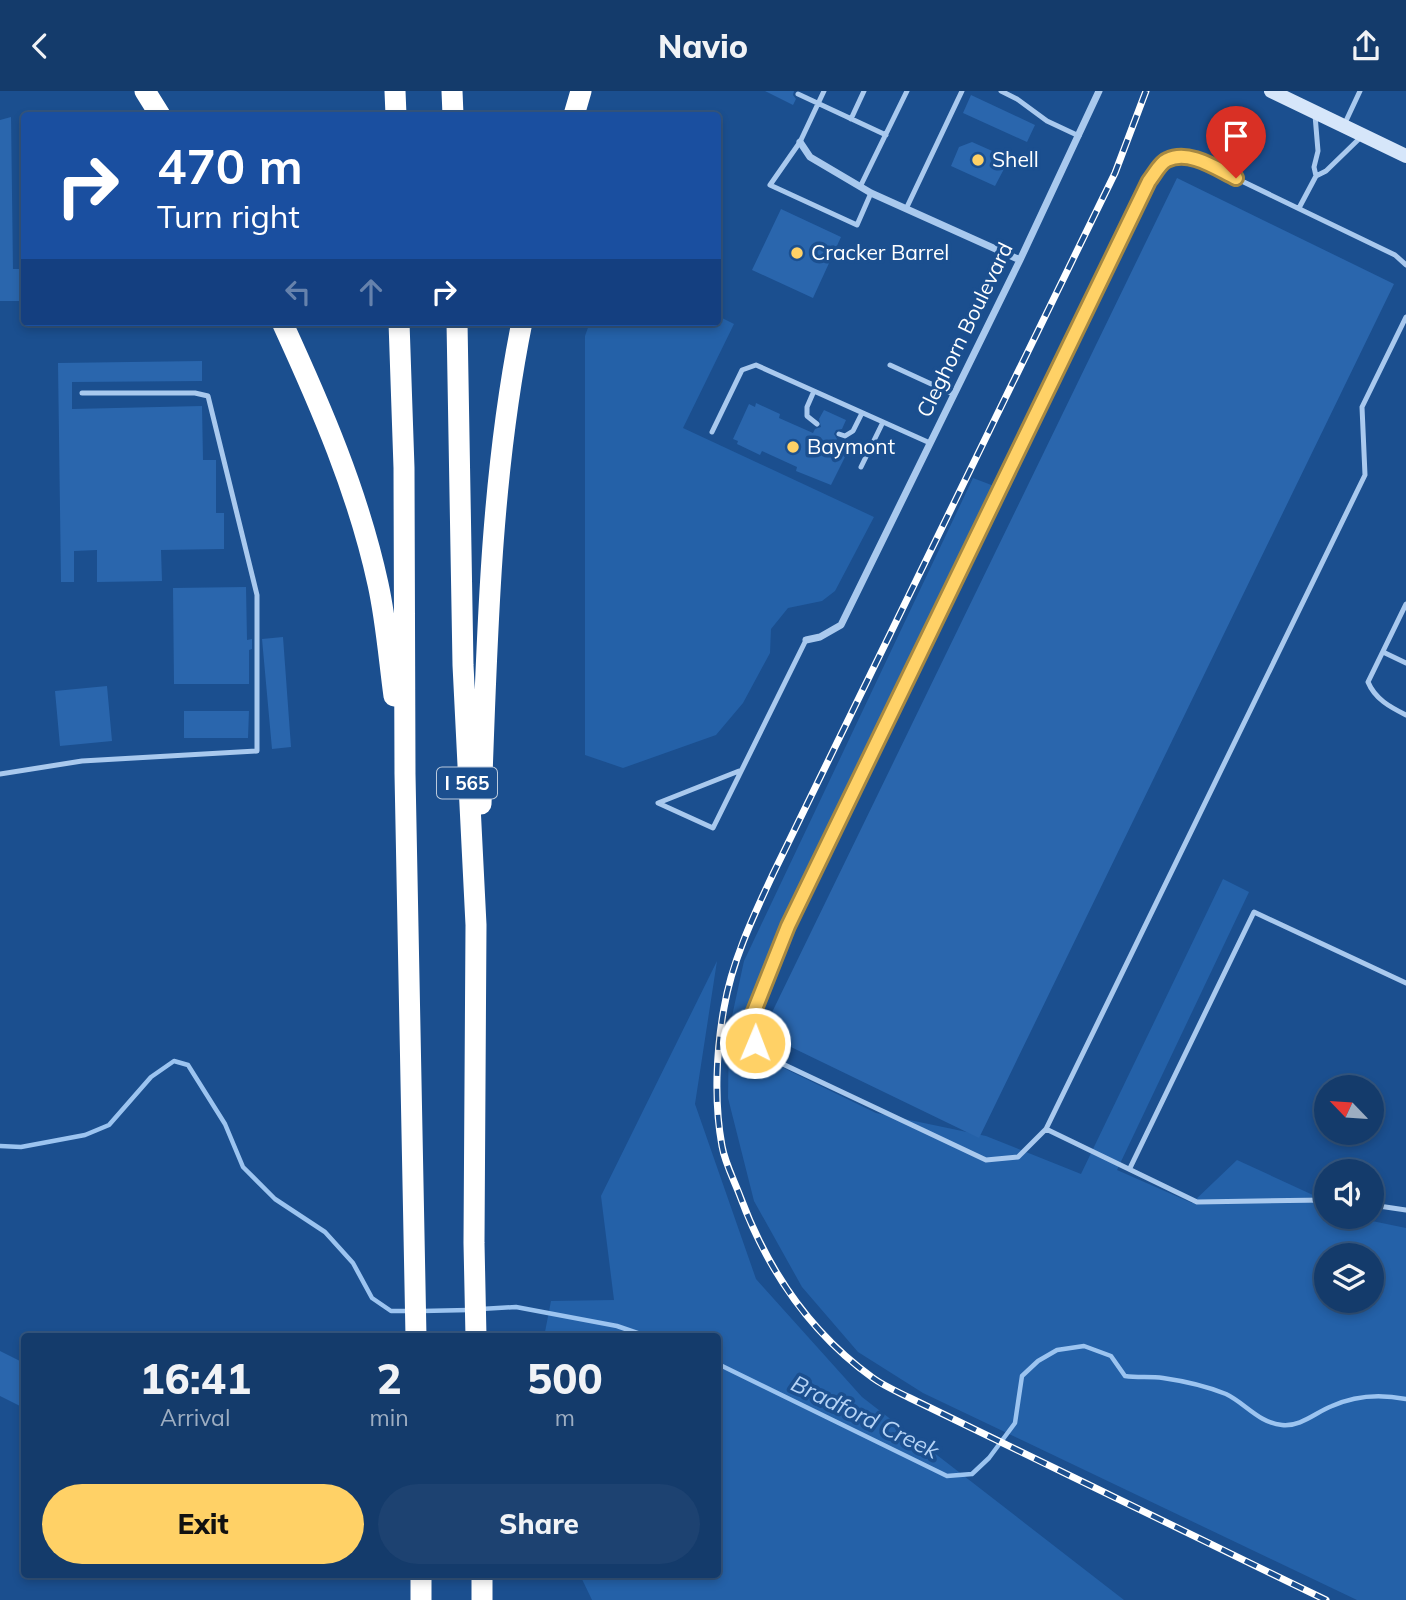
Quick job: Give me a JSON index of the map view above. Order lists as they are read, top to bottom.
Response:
{
  "streets": {
    "highway": ["I 565"],
    "street": ["Cleghorn Boulevard"]
  },
  "water": ["Bradford Creek"],
  "places": ["Shell", "Cracker Barrel", "Baymont"],
  "north": "top left",
  "page": {
    "header": "Navio",
    "turn": ["470 m", "Turn right"],
    "eta": [
      "16:41",
      "Arrival",
      "2",
      "min",
      "500",
      "m"
    ],
    "buttons": ["Exit", "Share"]
  }
}
